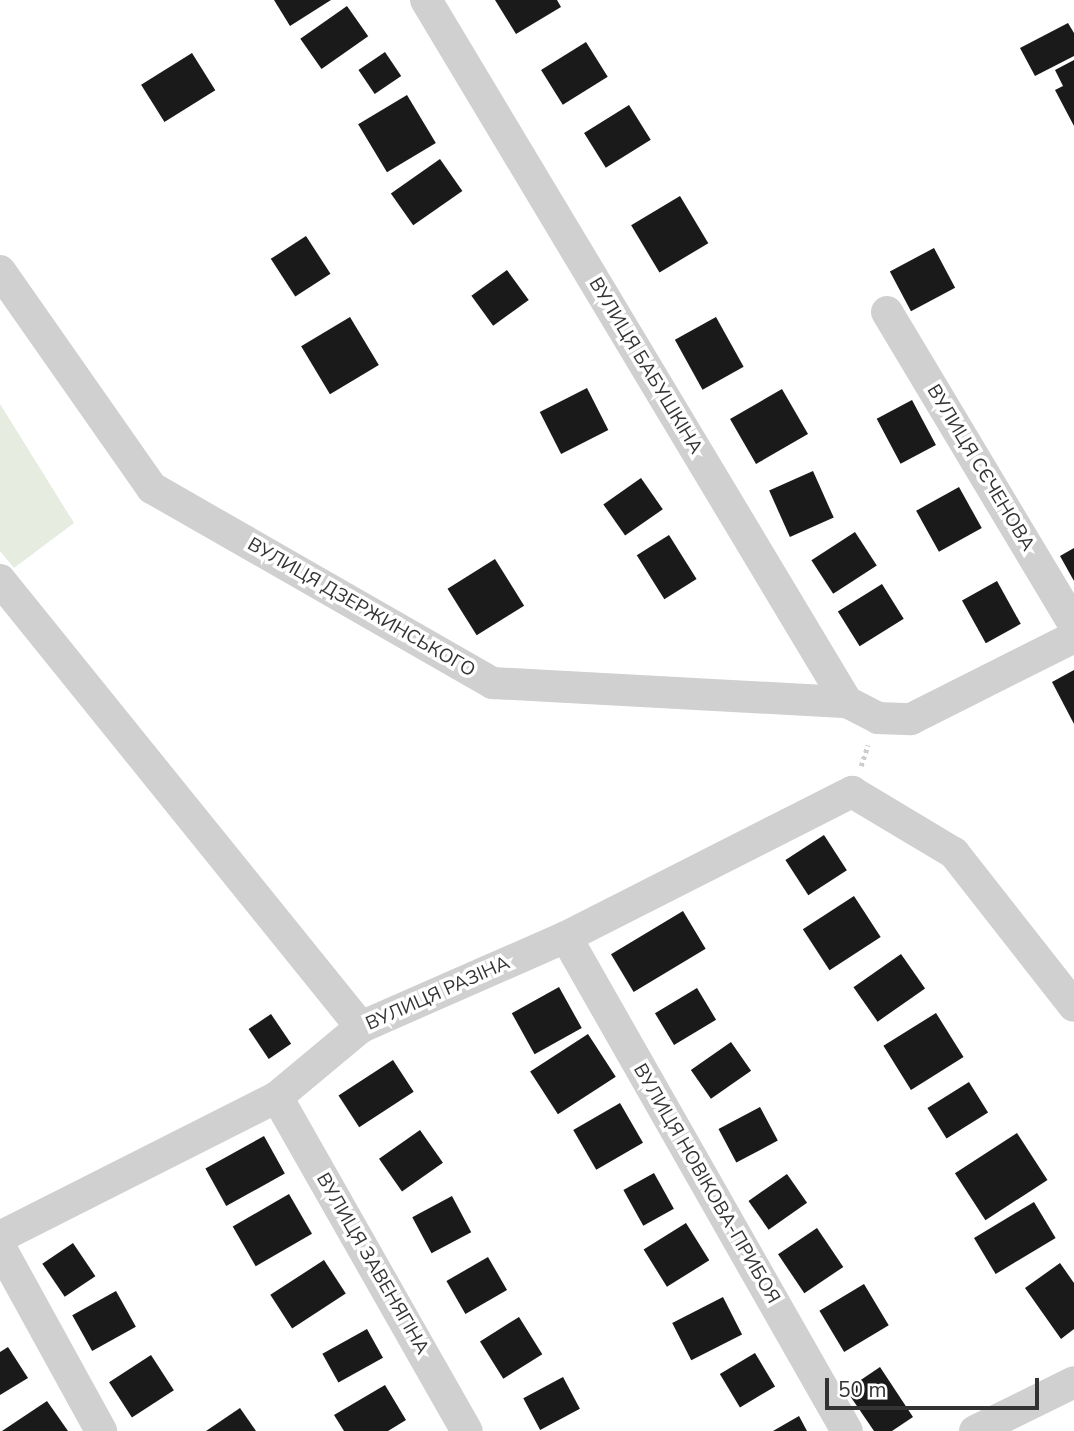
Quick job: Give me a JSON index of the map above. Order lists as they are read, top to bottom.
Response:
{
  "streets": {
    "street": [
      "ВУЛИЦЯ БАБУШКІНА",
      "ВУЛИЦЯ СЄЧЕНОВА",
      "ВУЛИЦЯ ДЗЕРЖИНСЬКОГО",
      "ВУЛИЦЯ РАЗІНА",
      "ВУЛИЦЯ НОВІКОВА-ПРИБОЯ",
      "ВУЛИЦЯ ЗАВЕНЯГІНА"
    ]
  },
  "crossings": [
    ["ВУЛИЦЯ БАБУШКІНА", "ВУЛИЦЯ ДЗЕРЖИНСЬКОГО"],
    ["ВУЛИЦЯ РАЗІНА", "ВУЛИЦЯ НОВІКОВА-ПРИБОЯ"],
    ["ВУЛИЦЯ РАЗІНА", "ВУЛИЦЯ ЗАВЕНЯГІНА"]
  ],
  "scale_bar": "50 m"
}
